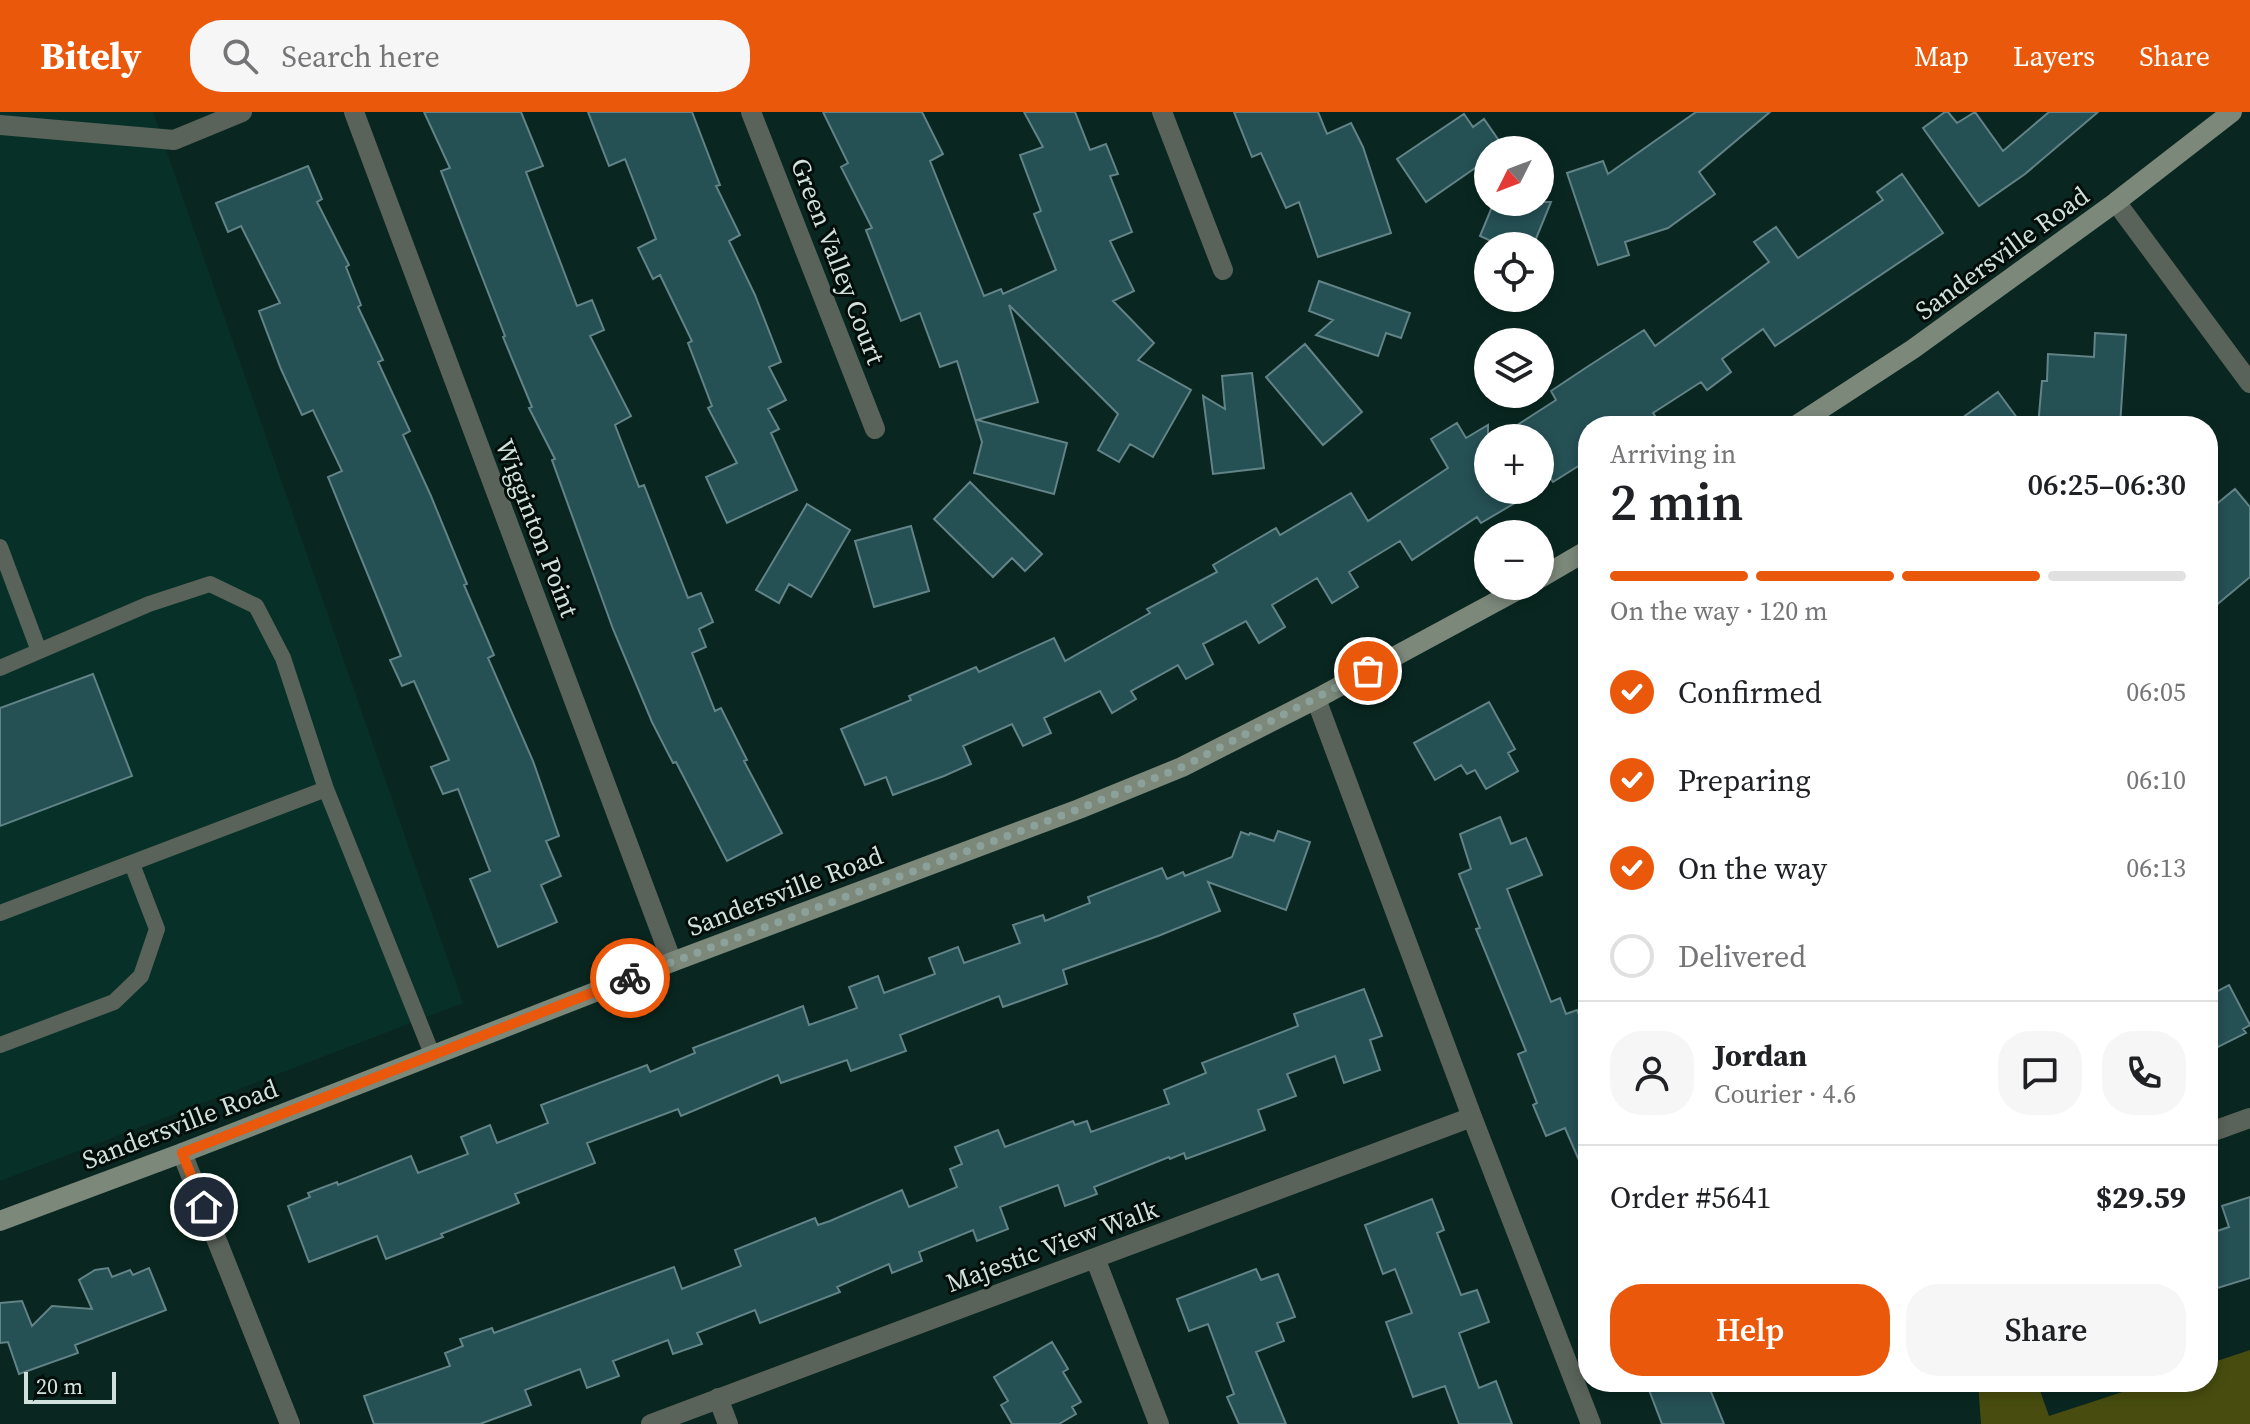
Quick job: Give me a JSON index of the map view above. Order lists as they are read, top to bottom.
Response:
{
  "streets": {
    "street": [
      "Sandersville Road",
      "Green Valley Court",
      "Wigginton Point",
      "Majestic View Walk"
    ]
  },
  "crossings": [
    ["Sandersville Road", "Wigginton Point"]
  ],
  "scale_bar": "20 m",
  "north": "bottom left",
  "page": {
    "header": "Bitely",
    "search": "Search here",
    "nav": ["Map", "Layers", "Share"],
    "map_buttons": ["+", "−"],
    "heading": ["2 min", "Arriving in", "06:25–06:30"],
    "panel": [
      "Jordan",
      "Courier · 4.6",
      "Order #5641",
      "$29.59"
    ],
    "bar": "On the way · 120 m",
    "list": [
      ["Confirmed", "06:05"],
      ["Preparing", "06:10"],
      ["On the way", "06:13"],
      "Delivered"
    ],
    "buttons": ["Help", "Share"],
    "scale": "20 m"
  }
}
